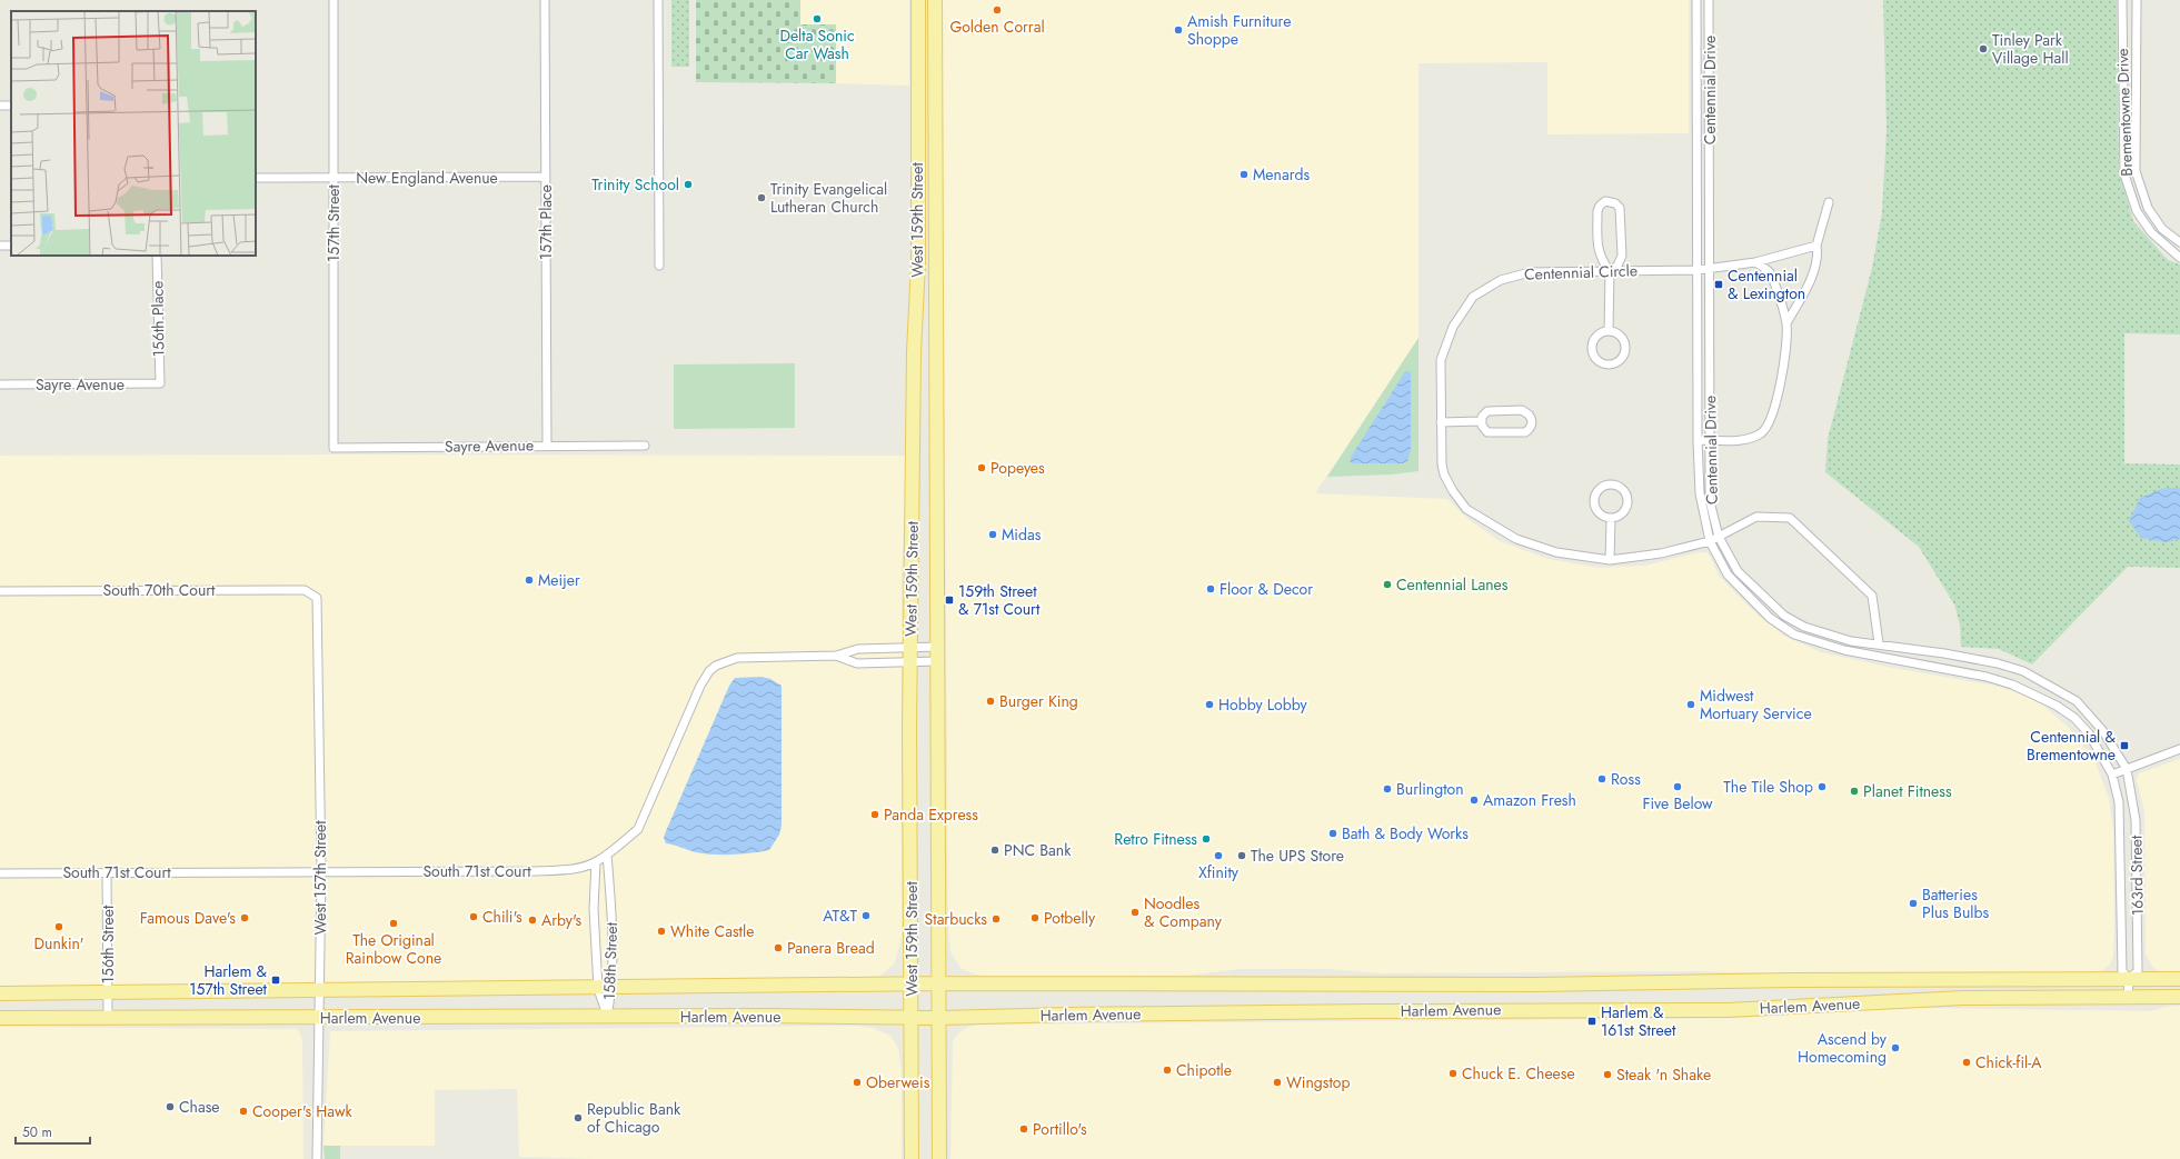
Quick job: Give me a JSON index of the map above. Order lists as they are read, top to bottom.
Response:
{
  "streets": {
    "main road": ["West 159th Street", "Harlem Avenue"],
    "street": [
      "Centennial Drive",
      "Brementowne Drive",
      "New England Avenue",
      "157th Place",
      "157th Street",
      "Centennial Circle",
      "156th Place",
      "Sayre Avenue",
      "South 70th Court",
      "South 71st Court",
      "163rd Street",
      "West 157th Street",
      "156th Street",
      "158th Street"
    ]
  },
  "crossings": [
    ["Centennial Drive", "Centennial Circle"],
    ["Centennial Drive", "163rd Street"],
    ["New England Avenue", "157th Place"],
    ["New England Avenue", "157th Street"],
    ["West 159th Street", "South 71st Court"],
    ["West 159th Street", "Harlem Avenue"],
    ["157th Place", "Sayre Avenue"],
    ["157th Street", "Sayre Avenue"],
    ["156th Place", "Sayre Avenue"],
    ["South 70th Court", "West 157th Street"],
    ["South 71st Court", "West 157th Street"],
    ["South 71st Court", "156th Street"],
    ["South 71st Court", "158th Street"],
    ["163rd Street", "Harlem Avenue"],
    ["West 157th Street", "Harlem Avenue"],
    ["156th Street", "Harlem Avenue"],
    ["158th Street", "Harlem Avenue"]
  ],
  "places": {
    "other": [
      "Golden Corral",
      "Delta Sonic Car Wash",
      "Amish Furniture Shoppe",
      "Tinley Park Village Hall",
      "Menards",
      "Trinity School",
      "Trinity Evangelical Lutheran Church",
      "Popeyes",
      "Midas",
      "Meijer",
      "Centennial Lanes",
      "Floor & Decor",
      "Burger King",
      "Hobby Lobby",
      "Midwest Mortuary Service",
      "Ross",
      "Five Below",
      "The Tile Shop",
      "Burlington",
      "Planet Fitness",
      "Amazon Fresh",
      "Panda Express",
      "Bath & Body Works",
      "Retro Fitness",
      "PNC Bank",
      "Xfinity",
      "The UPS Store",
      "Batteries Plus Bulbs",
      "Noodles & Company",
      "AT&T",
      "Chili's",
      "Famous Dave's",
      "Potbelly",
      "Starbucks",
      "Arby's",
      "The Original Rainbow Cone",
      "Dunkin'",
      "White Castle",
      "Panera Bread",
      "Ascend by Homecoming",
      "Chick-fil-A",
      "Chipotle",
      "Chuck E. Cheese",
      "Steak 'n Shake",
      "Oberweis",
      "Wingstop",
      "Chase",
      "Cooper's Hawk",
      "Republic Bank of Chicago",
      "Portillo's"
    ],
    "transit": [
      "Centennial & Lexington",
      "159th Street & 71st Court",
      "Centennial & Brementowne",
      "Harlem & 157th Street",
      "Harlem & 161st Street"
    ]
  },
  "scale_bar": "50 m"
}
